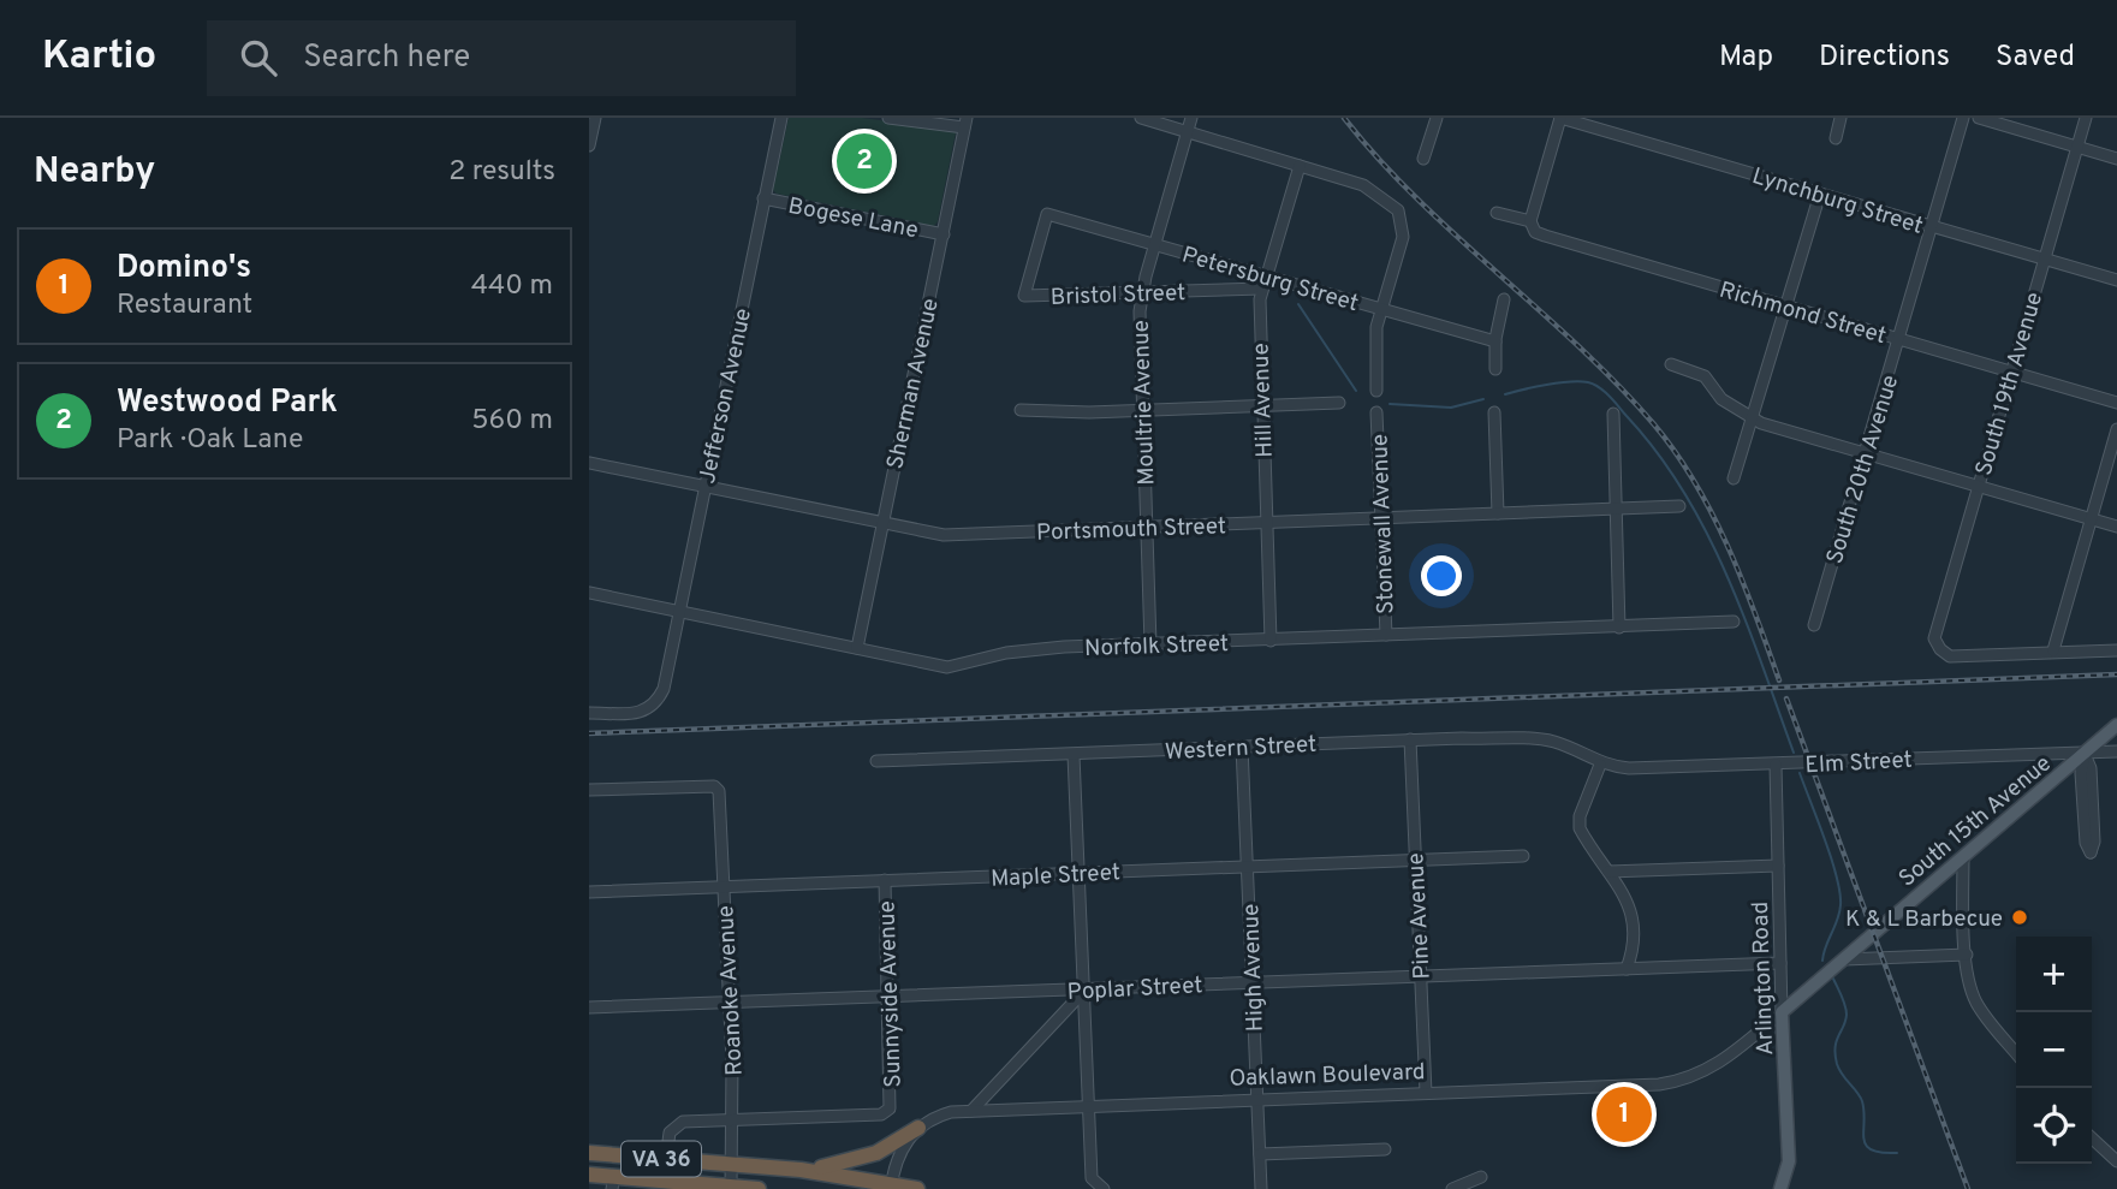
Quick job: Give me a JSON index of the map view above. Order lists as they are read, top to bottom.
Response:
{
  "streets": {
    "highway": ["VA 36"],
    "main road": ["South 15th Avenue", "Arlington Road"],
    "street": [
      "Lynchburg Street",
      "Bogese Lane",
      "Petersburg Street",
      "Bristol Street",
      "Richmond Street",
      "Sherman Avenue",
      "South 19th Avenue",
      "Jefferson Avenue",
      "Hill Avenue",
      "Moultrie Avenue",
      "South 20th Avenue",
      "Stonewall Avenue",
      "Portsmouth Street",
      "Norfolk Street",
      "Western Street",
      "Elm Street",
      "Maple Street",
      "Pine Avenue",
      "High Avenue",
      "Poplar Street",
      "Roanoke Avenue",
      "Sunnyside Avenue",
      "Oaklawn Boulevard"
    ]
  },
  "crossings": [
    ["Lynchburg Street", "South 19th Avenue"],
    ["Lynchburg Street", "South 20th Avenue"],
    ["Bogese Lane", "Sherman Avenue"],
    ["Bogese Lane", "Jefferson Avenue"],
    ["Petersburg Street", "Bristol Street"],
    ["Petersburg Street", "Hill Avenue"],
    ["Petersburg Street", "Moultrie Avenue"],
    ["Bristol Street", "Hill Avenue"],
    ["Bristol Street", "Moultrie Avenue"],
    ["Richmond Street", "South 19th Avenue"],
    ["Richmond Street", "South 20th Avenue"],
    ["Sherman Avenue", "Portsmouth Street"],
    ["Sherman Avenue", "Norfolk Street"],
    ["Jefferson Avenue", "Portsmouth Street"],
    ["Jefferson Avenue", "Norfolk Street"],
    ["Hill Avenue", "Portsmouth Street"],
    ["Hill Avenue", "Norfolk Street"],
    ["Moultrie Avenue", "Portsmouth Street"],
    ["Moultrie Avenue", "Norfolk Street"],
    ["Stonewall Avenue", "Portsmouth Street"],
    ["Stonewall Avenue", "Norfolk Street"],
    ["Western Street", "Elm Street"],
    ["Western Street", "Pine Avenue"],
    ["Western Street", "High Avenue"],
    ["Elm Street", "South 15th Avenue"],
    ["Elm Street", "Arlington Road"],
    ["South 15th Avenue", "Arlington Road"],
    ["South 15th Avenue", "Oaklawn Boulevard"],
    ["Maple Street", "Pine Avenue"],
    ["Maple Street", "High Avenue"],
    ["Maple Street", "Roanoke Avenue"],
    ["Maple Street", "Sunnyside Avenue"],
    ["Pine Avenue", "Poplar Street"],
    ["Pine Avenue", "Oaklawn Boulevard"],
    ["High Avenue", "Poplar Street"],
    ["High Avenue", "Oaklawn Boulevard"],
    ["Arlington Road", "Poplar Street"],
    ["Arlington Road", "Oaklawn Boulevard"],
    ["Poplar Street", "Roanoke Avenue"],
    ["Poplar Street", "Sunnyside Avenue"],
    ["Roanoke Avenue", "Sunnyside Avenue"],
    ["Roanoke Avenue", "VA 36"],
    ["Sunnyside Avenue", "VA 36"]
  ],
  "places": ["K & L Barbecue"],
  "page": {
    "header": "Kartio",
    "search": "Search here",
    "nav": ["Map", "Directions", "Saved"],
    "heading": ["Nearby", "2 results"],
    "pins": ["2", "1"],
    "list": [
      {
        "mark": "1",
        "name": "Domino's",
        "note": "Restaurant",
        "value": "440 m"
      },
      {
        "mark": "2",
        "name": "Westwood Park",
        "note": "Park · Oak Lane",
        "value": "560 m"
      }
    ],
    "map_buttons": ["+", "−"]
  }
}
